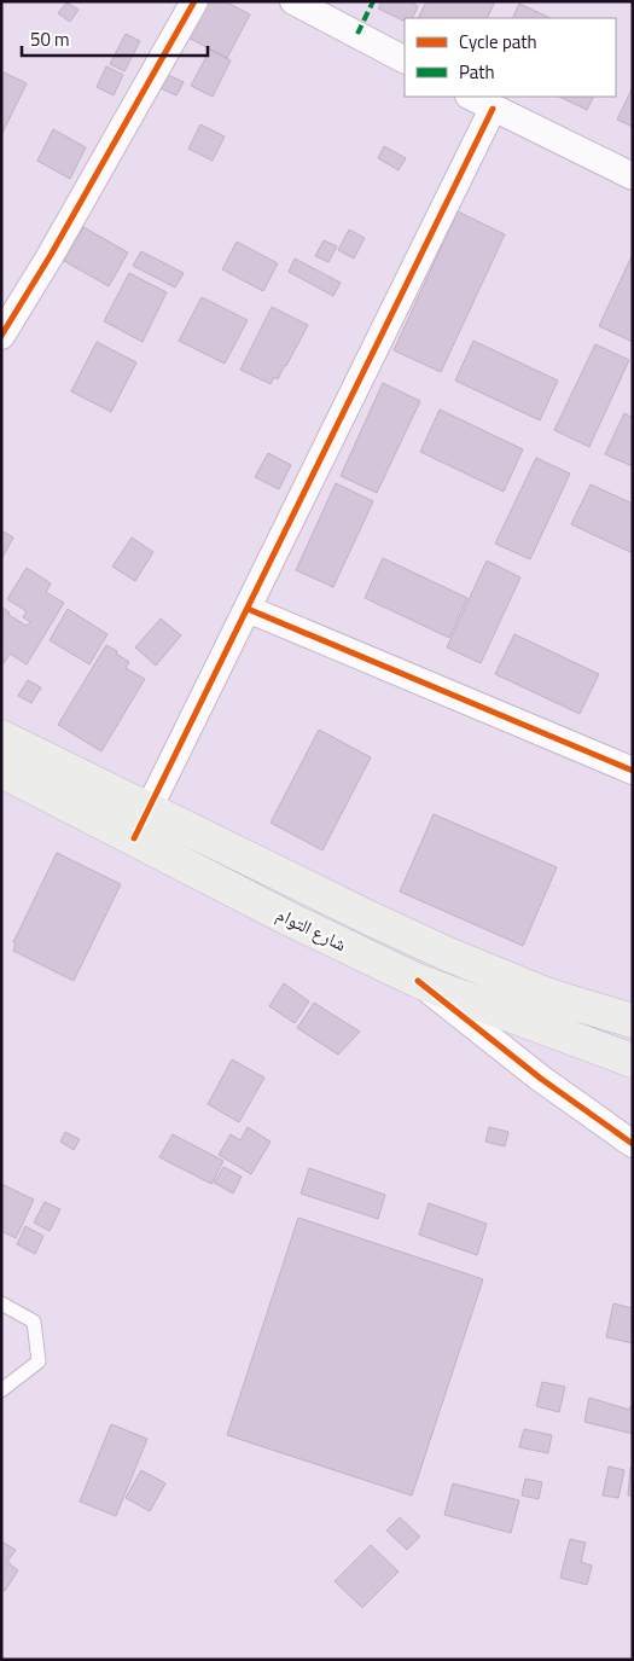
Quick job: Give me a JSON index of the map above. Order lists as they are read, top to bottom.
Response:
{
  "streets": {
    "main road": ["شارع التوام"]
  },
  "legend": ["Cycle path", "Path"],
  "scale_bar": "50 m"
}
